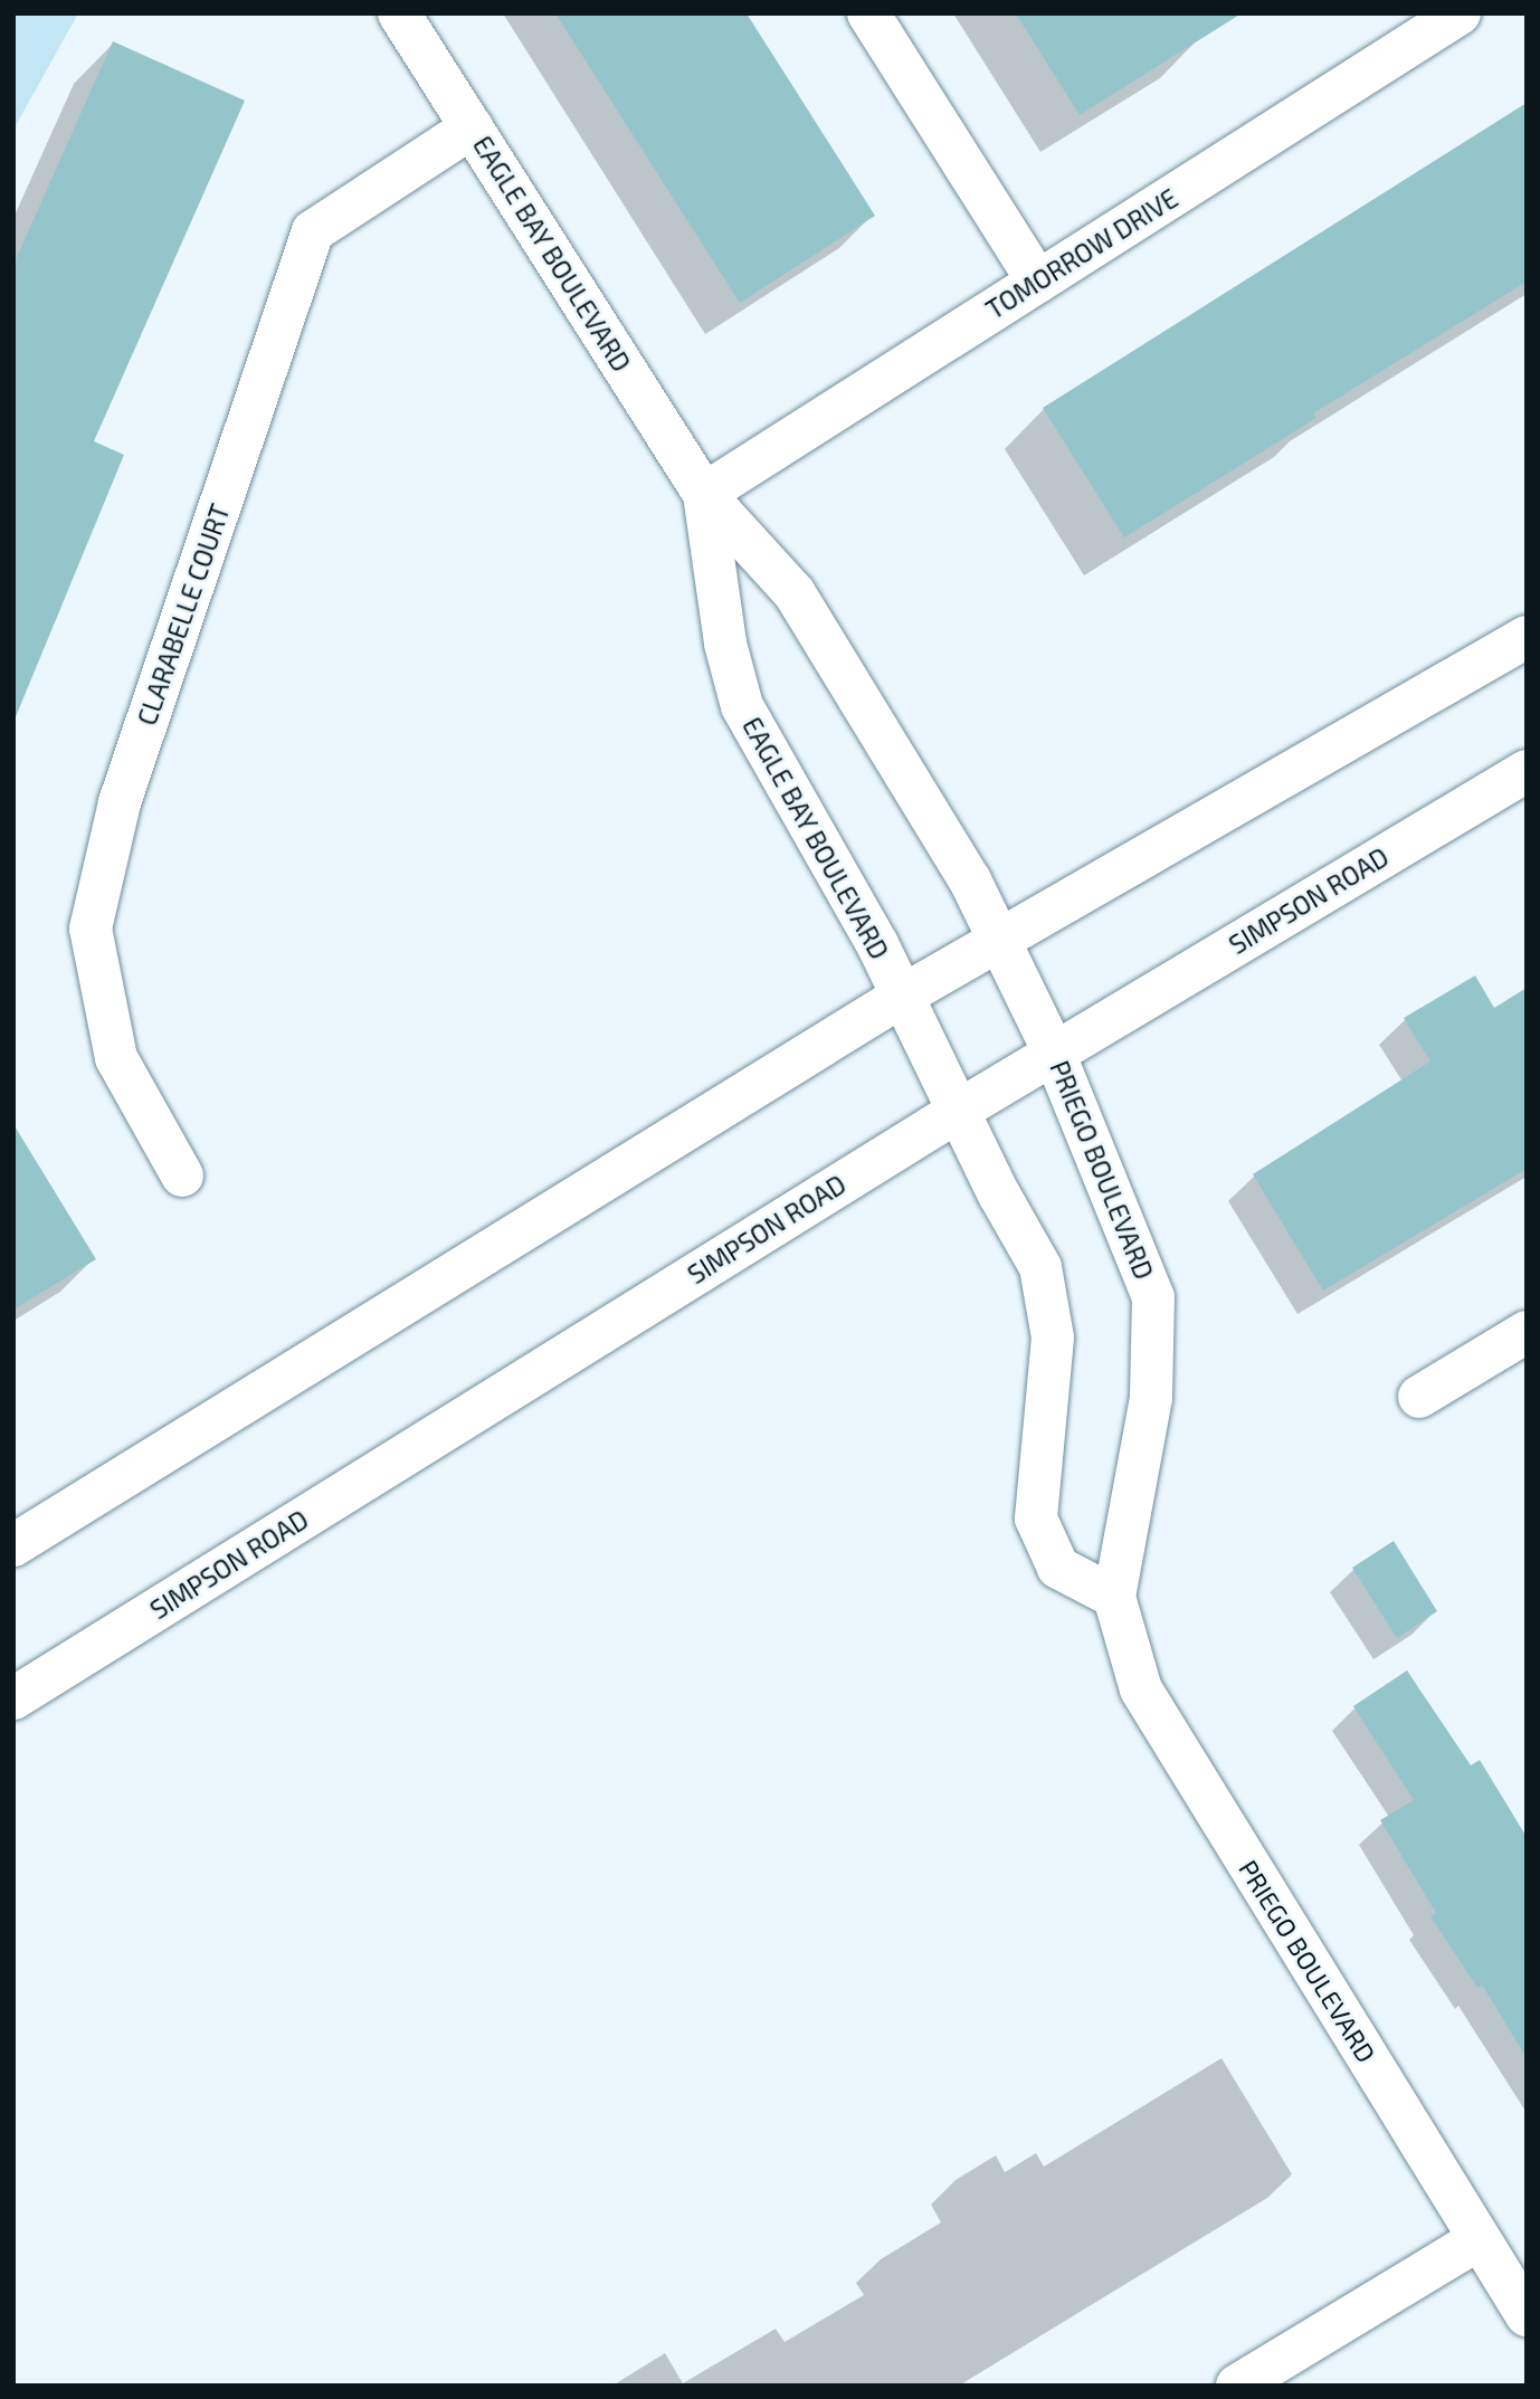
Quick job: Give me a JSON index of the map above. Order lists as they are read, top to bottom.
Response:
{
  "streets": {
    "street": [
      "EAGLE BAY BOULEVARD",
      "TOMORROW DRIVE",
      "CLARABELLE COURT",
      "SIMPSON ROAD",
      "PRIEGO BOULEVARD"
    ]
  },
  "crossings": [
    ["EAGLE BAY BOULEVARD", "TOMORROW DRIVE"],
    ["EAGLE BAY BOULEVARD", "CLARABELLE COURT"],
    ["EAGLE BAY BOULEVARD", "PRIEGO BOULEVARD"],
    ["SIMPSON ROAD", "PRIEGO BOULEVARD"]
  ]
}
